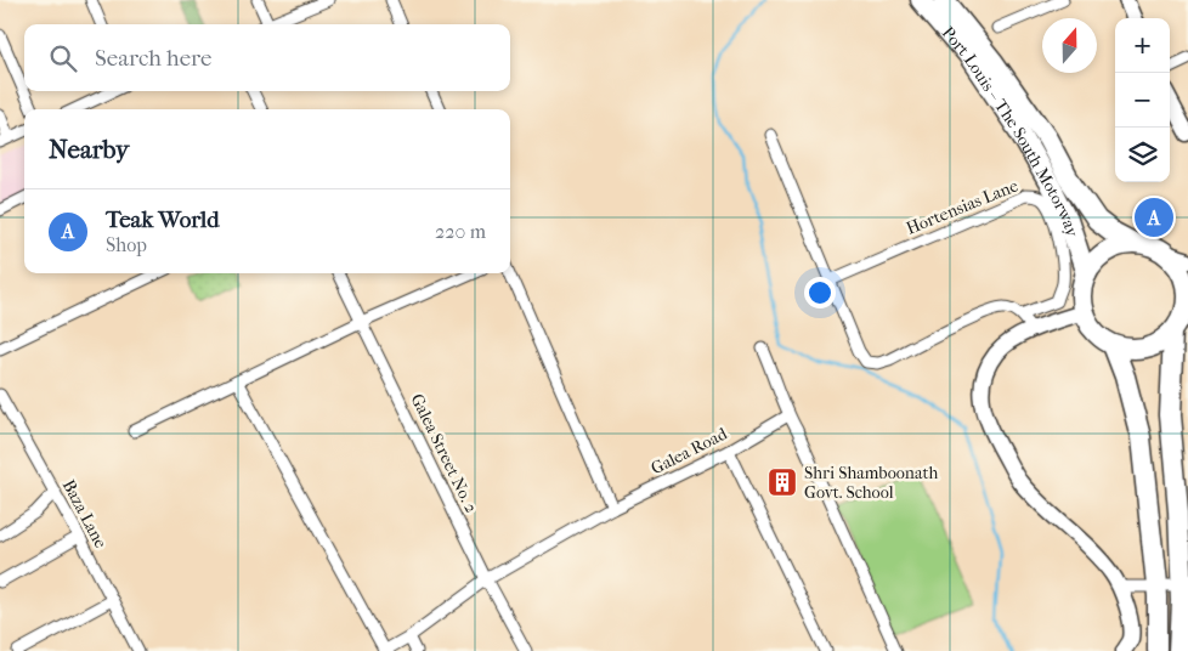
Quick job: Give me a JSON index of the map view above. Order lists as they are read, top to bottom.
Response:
{
  "streets": {
    "highway": ["Port Louis – The South Motorway"],
    "street": [
      "Hortensias Lane",
      "Galea Road",
      "Galea Street No. 2",
      "Baza Lane"
    ]
  },
  "crossings": [
    ["Galea Road", "Galea Street No. 2"]
  ],
  "places": {
    "building": ["Shri Shamboonath Govt. School"]
  },
  "north": "top",
  "page": {
    "map_buttons": ["+", "−"],
    "search": "Search here",
    "heading": "Nearby",
    "list": [
      {
        "mark": "A",
        "name": "Teak World",
        "note": "Shop",
        "value": "220 m"
      }
    ],
    "pins": "A"
  }
}
